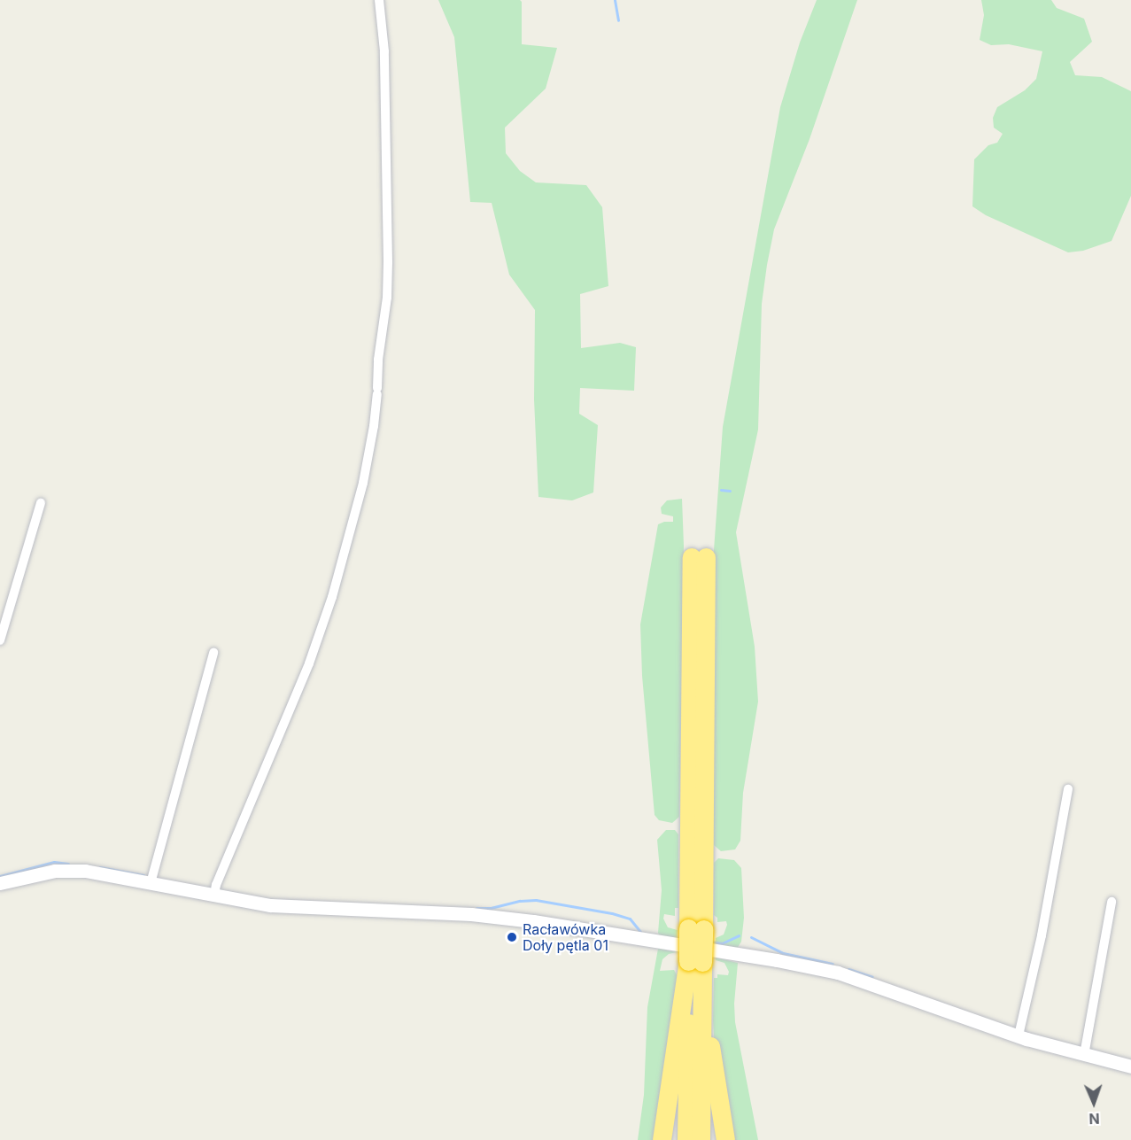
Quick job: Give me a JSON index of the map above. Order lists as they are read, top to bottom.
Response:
{
  "places": ["Racławówka Doły pętla 01"],
  "north": "bottom"
}
